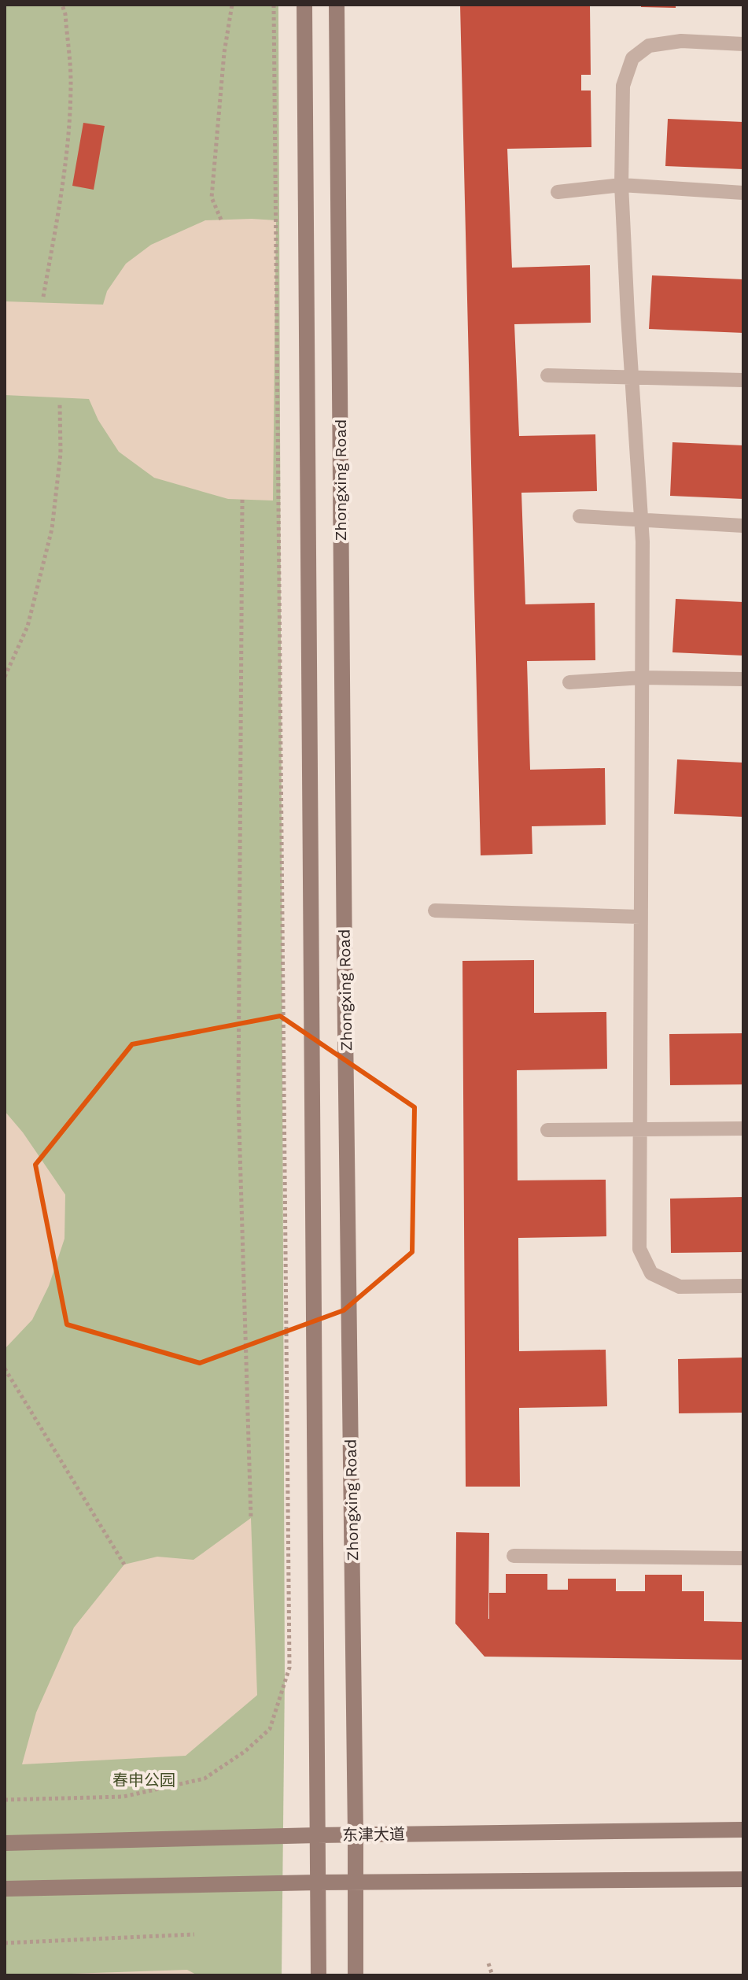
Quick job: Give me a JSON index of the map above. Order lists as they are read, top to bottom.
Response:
{
  "streets": {
    "street": ["Zhongxing Road", "东津大道"]
  },
  "crossings": [
    ["Zhongxing Road", "东津大道"]
  ],
  "parks": ["春申公园"]
}
